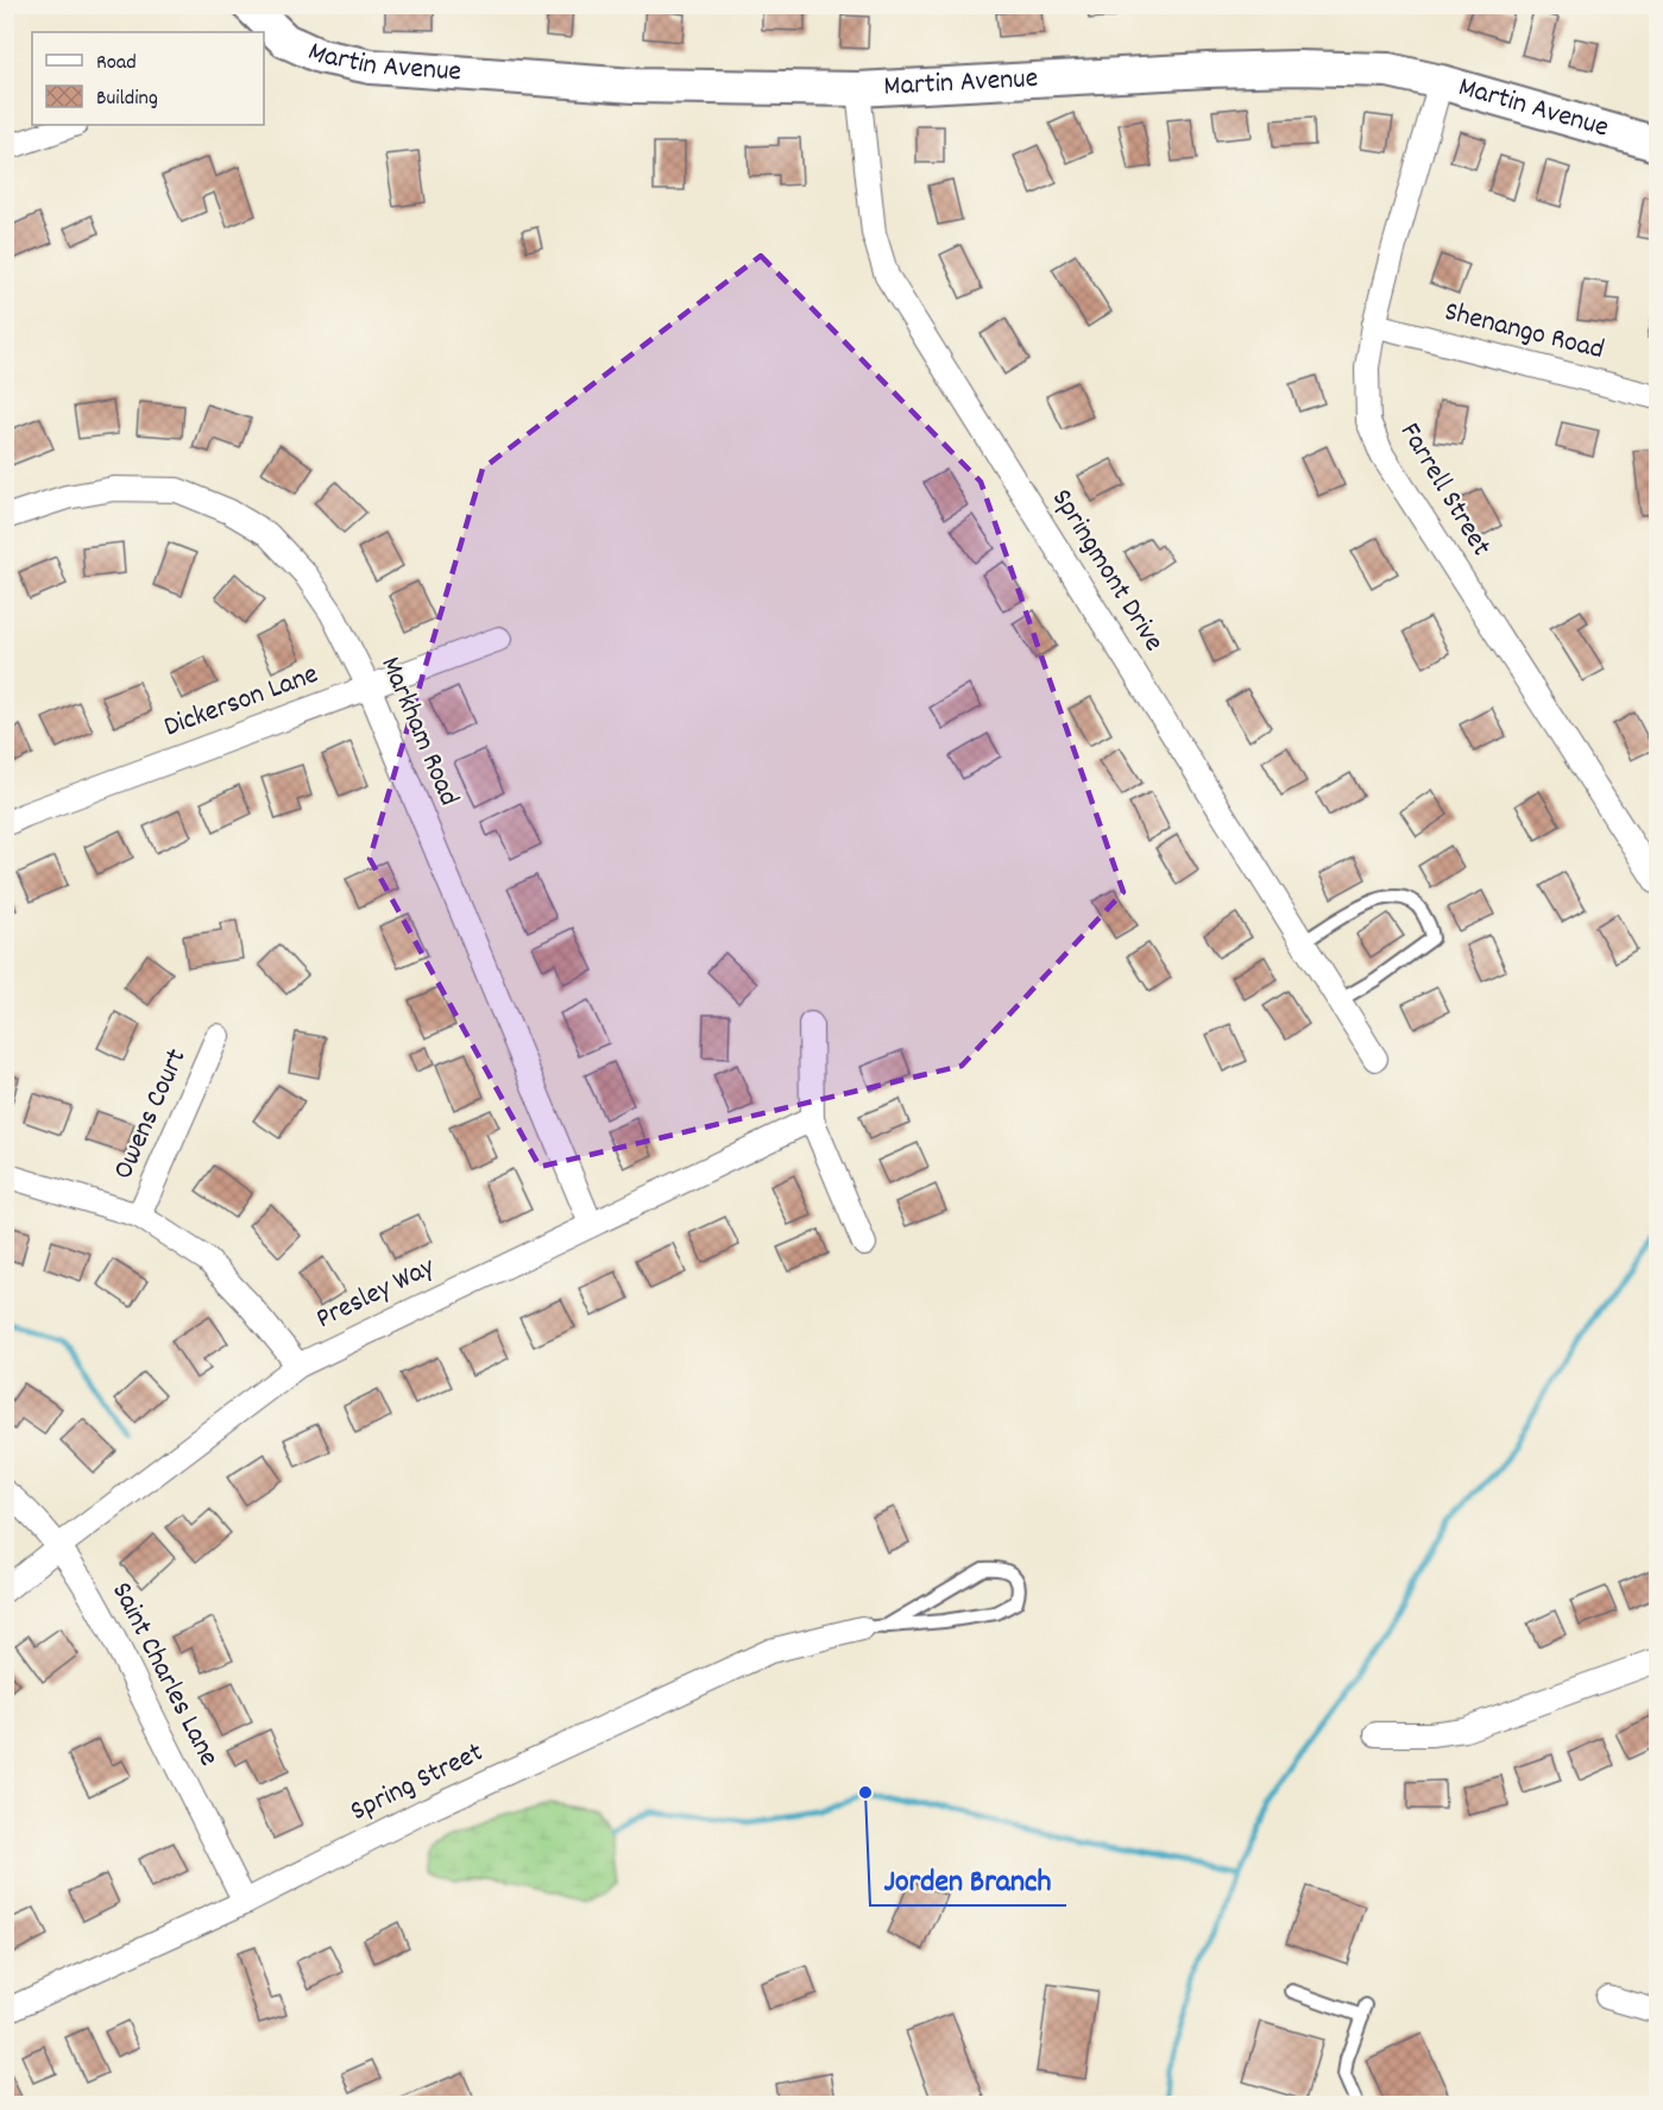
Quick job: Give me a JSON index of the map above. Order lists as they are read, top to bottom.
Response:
{
  "streets": {
    "street": [
      "Martin Avenue",
      "Shenango Road",
      "Farrell Street",
      "Springmont Drive",
      "Dickerson Lane",
      "Markham Road",
      "Owens Court",
      "Presley Way",
      "Saint Charles Lane",
      "Spring Street"
    ]
  },
  "crossings": [
    ["Martin Avenue", "Farrell Street"],
    ["Martin Avenue", "Springmont Drive"],
    ["Shenango Road", "Farrell Street"],
    ["Dickerson Lane", "Markham Road"],
    ["Markham Road", "Presley Way"],
    ["Presley Way", "Saint Charles Lane"],
    ["Saint Charles Lane", "Spring Street"]
  ],
  "places": ["Jorden Branch"],
  "legend": ["Road", "Building"]
}
